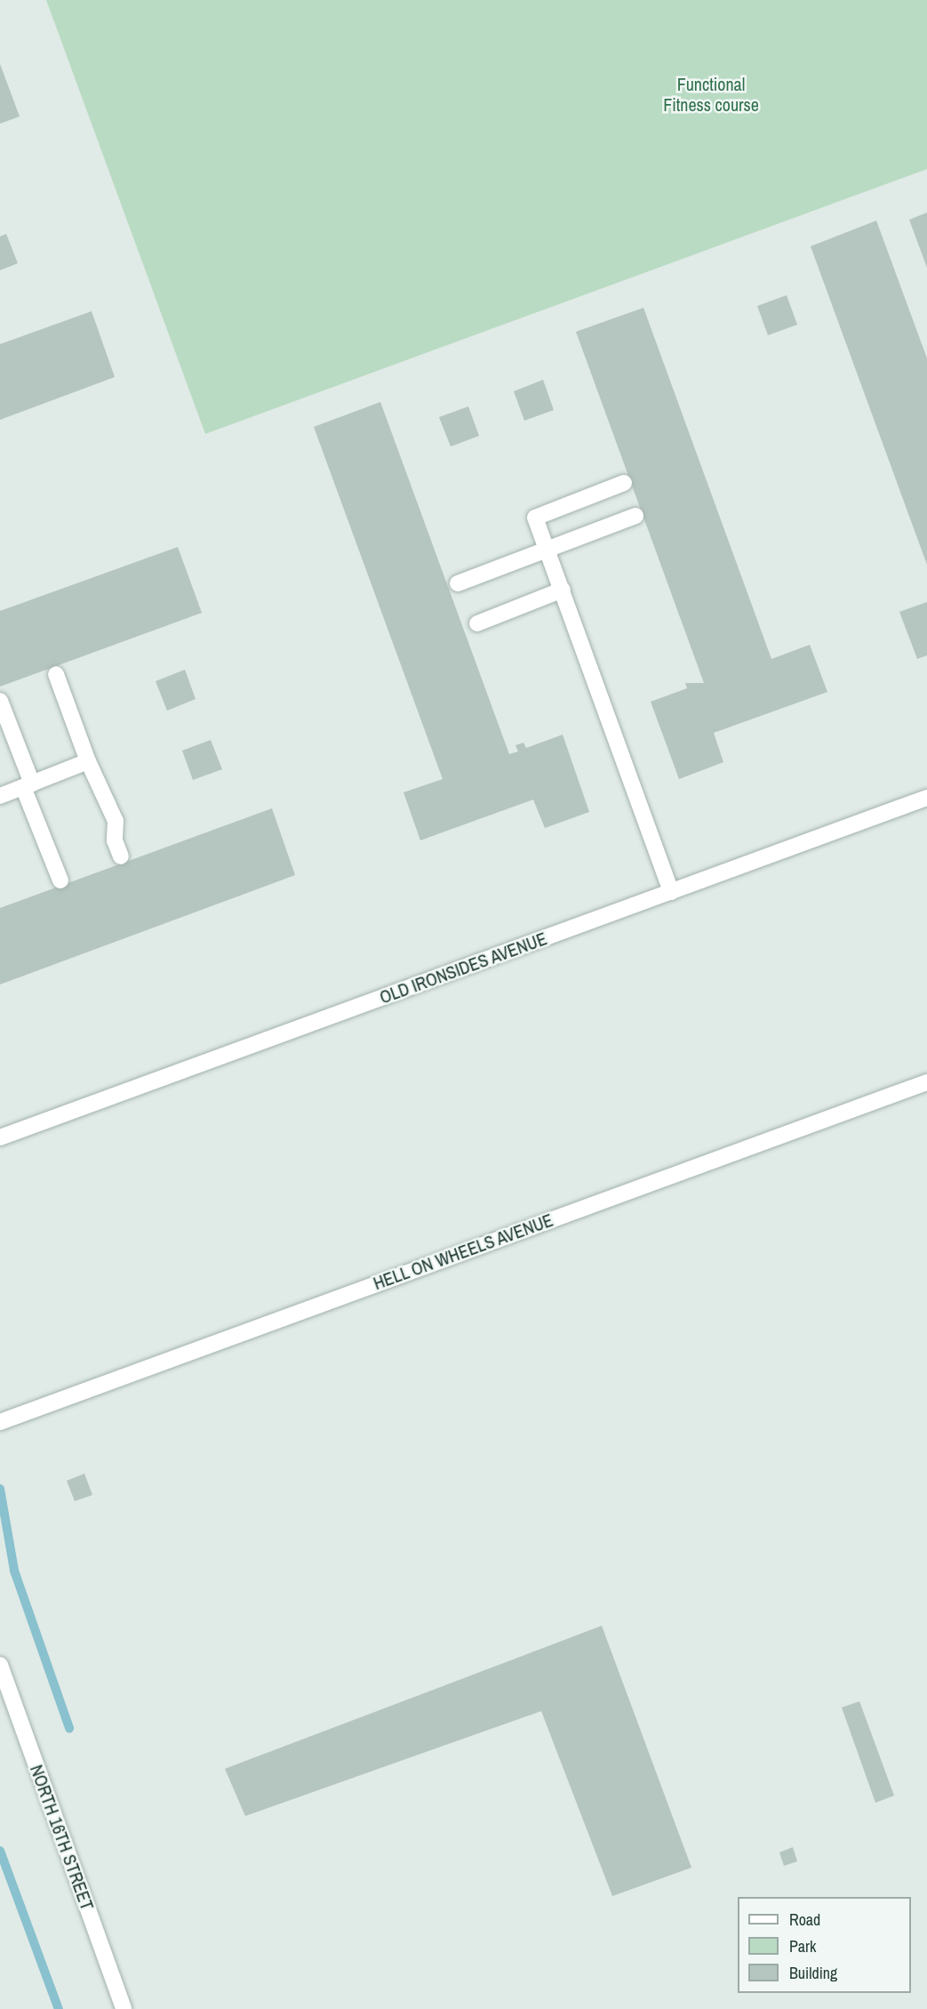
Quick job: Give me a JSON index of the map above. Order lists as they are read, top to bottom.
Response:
{
  "streets": {
    "street": ["OLD IRONSIDES AVENUE", "HELL ON WHEELS AVENUE", "NORTH 16TH STREET"]
  },
  "parks": ["Functional Fitness course"],
  "legend": ["Road", "Park", "Building"]
}
